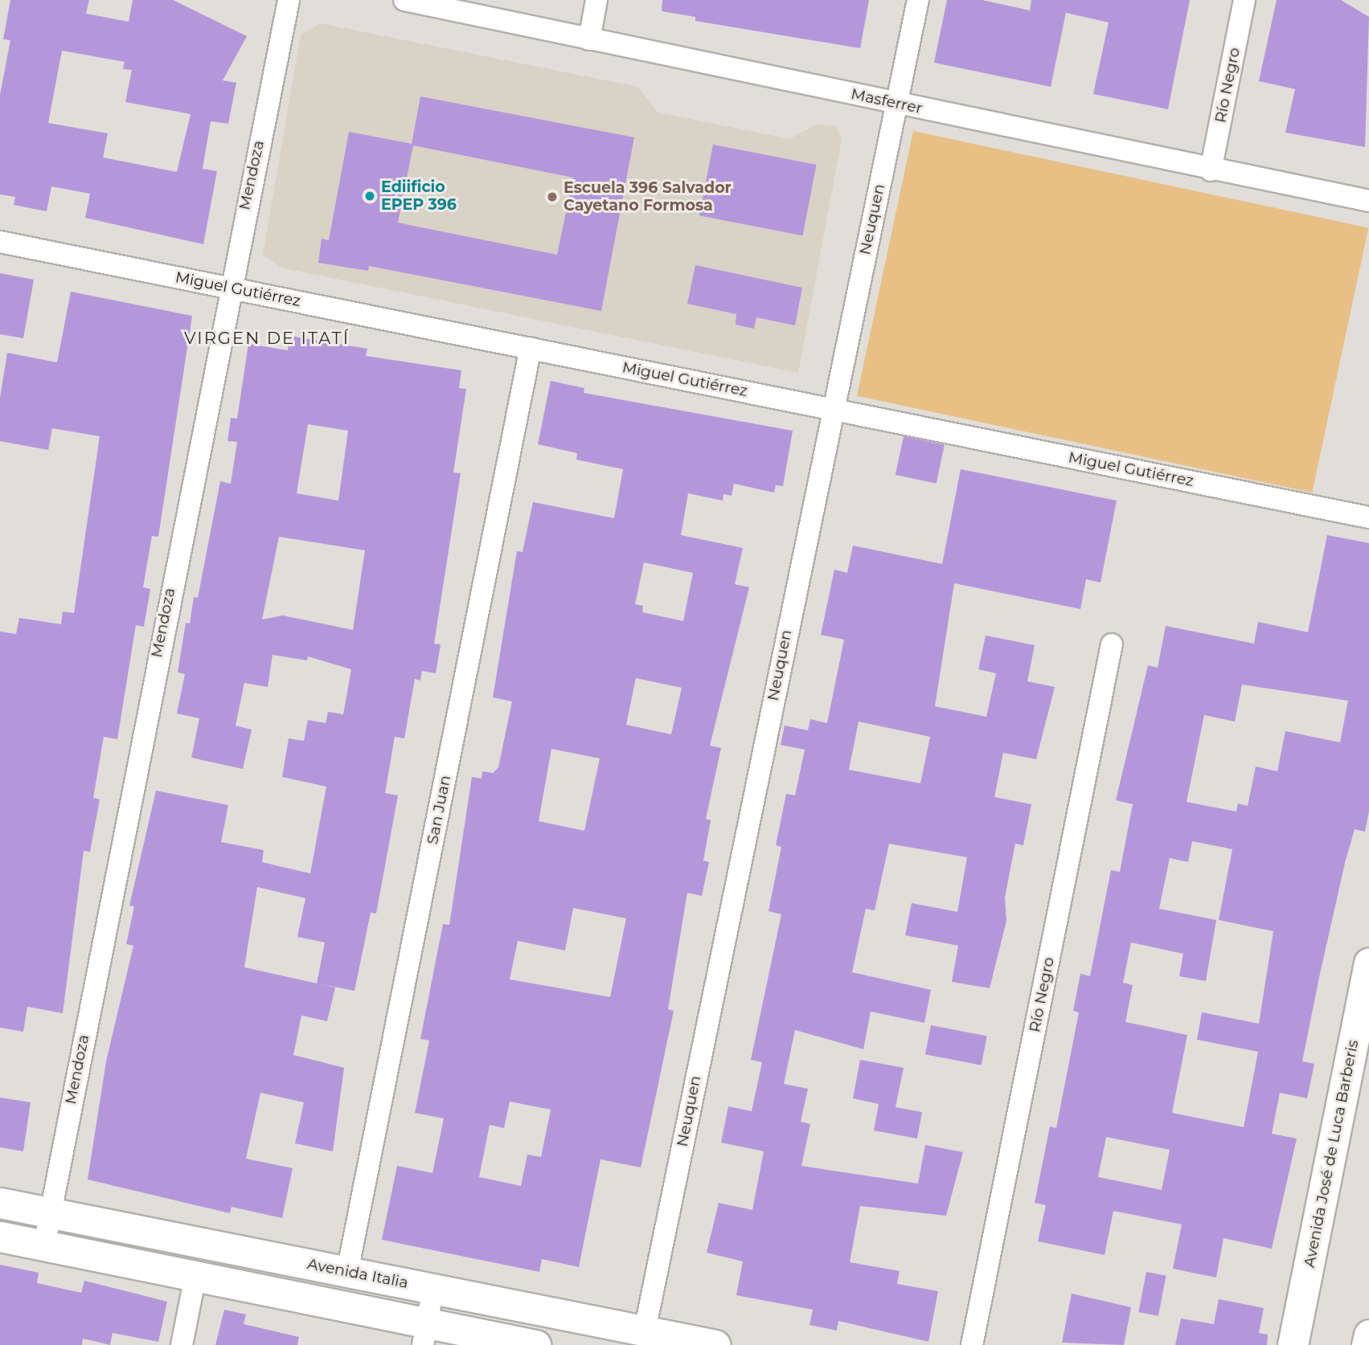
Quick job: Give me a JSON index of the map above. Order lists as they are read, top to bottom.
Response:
{
  "streets": {
    "main road": ["Avenida José de Luca Barberis", "Avenida Italia"],
    "street": [
      "Río Negro",
      "Masferrer",
      "Mendoza",
      "Neuquen",
      "Miguel Gutiérrez",
      "San Juan"
    ]
  },
  "crossings": [
    ["Río Negro", "Masferrer"],
    ["Masferrer", "Neuquen"],
    ["Mendoza", "Miguel Gutiérrez"],
    ["Mendoza", "Avenida Italia"],
    ["Neuquen", "Miguel Gutiérrez"],
    ["Neuquen", "Avenida Italia"],
    ["Miguel Gutiérrez", "San Juan"],
    ["San Juan", "Avenida Italia"]
  ],
  "districts": ["VIRGEN DE ITATÍ"],
  "places": ["Ediificio EPEP 396", "Escuela 396 Salvador Cayetano Formosa"]
}
